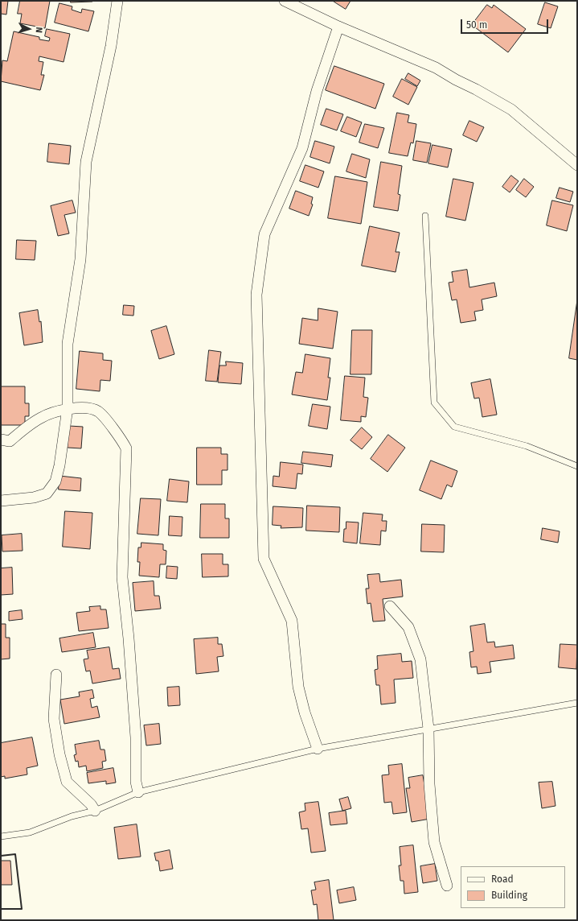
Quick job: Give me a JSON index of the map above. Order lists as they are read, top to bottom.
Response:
{
  "legend": ["Road", "Building"],
  "scale_bar": "50 m",
  "north": "right"
}
